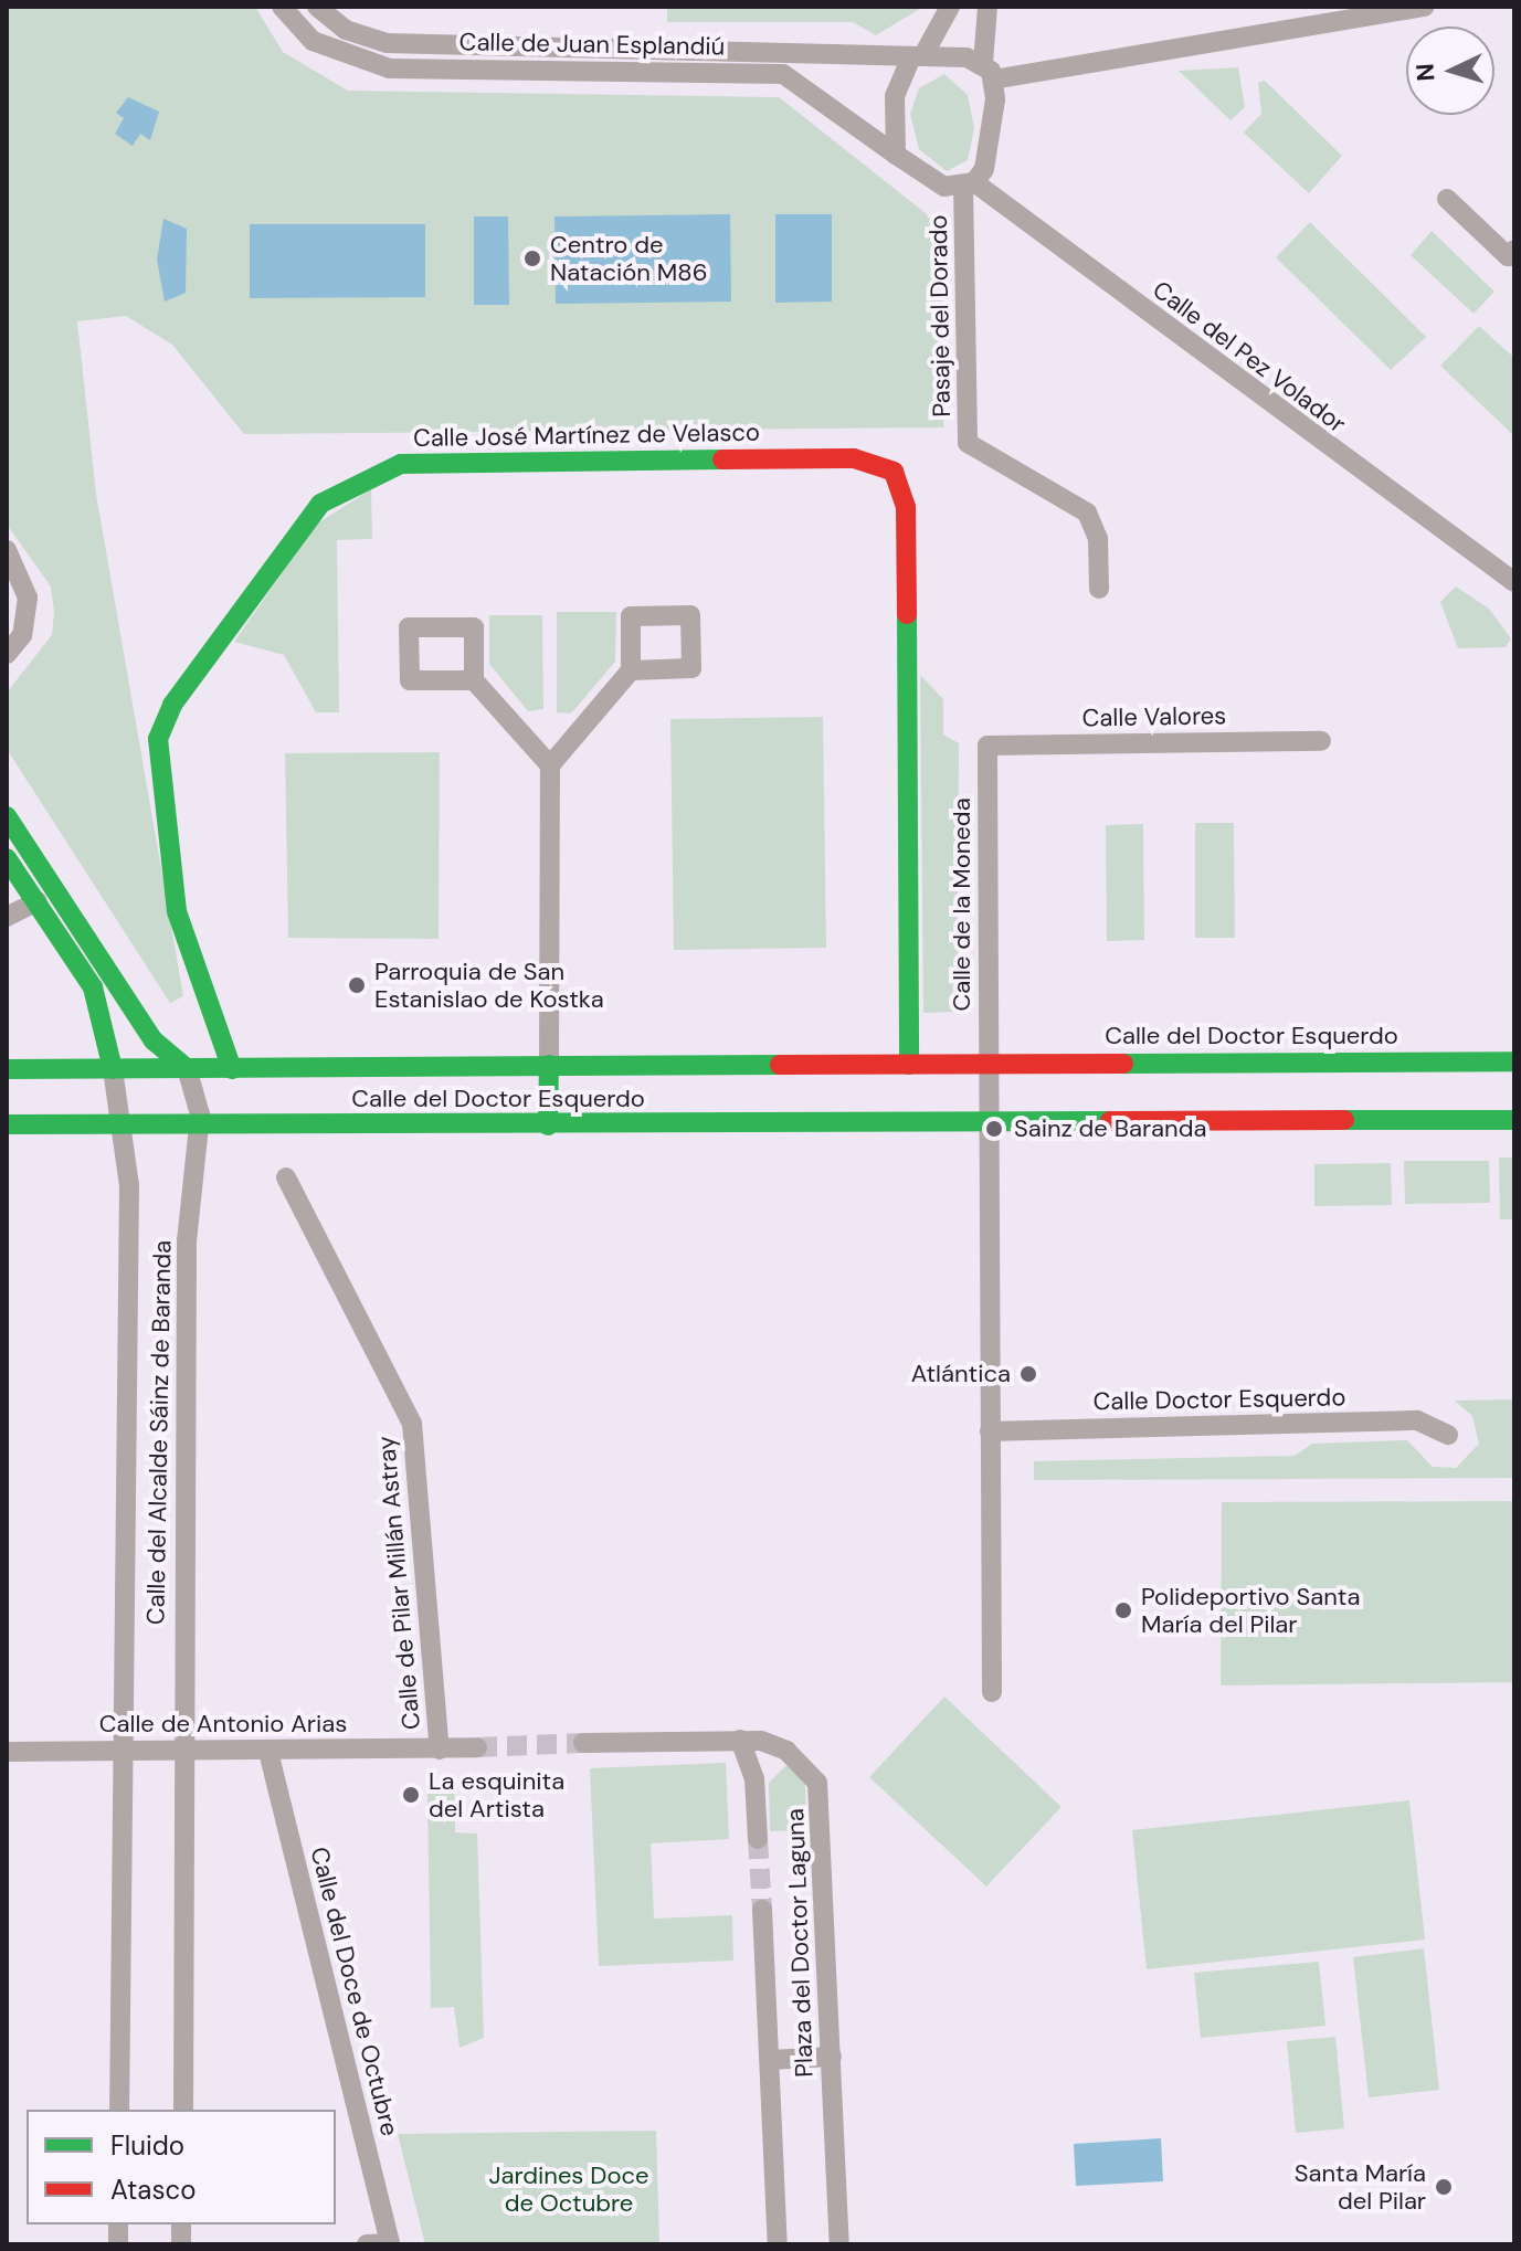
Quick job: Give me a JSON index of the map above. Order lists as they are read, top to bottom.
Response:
{
  "streets": {
    "main road": ["Calle José Martínez de Velasco", "Calle del Doctor Esquerdo", "Calle del Alcalde Sáinz de Baranda"],
    "street": [
      "Calle de Juan Esplandiú",
      "Pasaje del Dorado",
      "Calle del Pez Volador",
      "Calle Valores",
      "Calle de la Moneda",
      "Calle Doctor Esquerdo",
      "Calle de Pilar Millán Astray",
      "Calle de Antonio Arias",
      "Plaza del Doctor Laguna",
      "Calle del Doce de Octubre"
    ]
  },
  "crossings": [
    ["Calle de Juan Esplandiú", "Pasaje del Dorado"],
    ["Calle de Juan Esplandiú", "Calle del Pez Volador"],
    ["Pasaje del Dorado", "Calle del Pez Volador"],
    ["Calle José Martínez de Velasco", "Calle del Doctor Esquerdo"],
    ["Calle Valores", "Calle de la Moneda"],
    ["Calle de la Moneda", "Calle del Doctor Esquerdo"],
    ["Calle del Doctor Esquerdo", "Calle del Alcalde Sáinz de Baranda"],
    ["Calle del Alcalde Sáinz de Baranda", "Calle de Antonio Arias"],
    ["Calle de Pilar Millán Astray", "Calle de Antonio Arias"],
    ["Calle de Antonio Arias", "Calle del Doce de Octubre"]
  ],
  "parks": ["Jardines Doce de Octubre"],
  "places": [
    "Centro de Natación M86",
    "Parroquia de San Estanislao de Kostka",
    "Sainz de Baranda",
    "Atlántica",
    "Polideportivo Santa María del Pilar",
    "La esquinita del Artista",
    "Santa María del Pilar"
  ],
  "legend": ["Fluido", "Atasco"],
  "north": "left"
}
